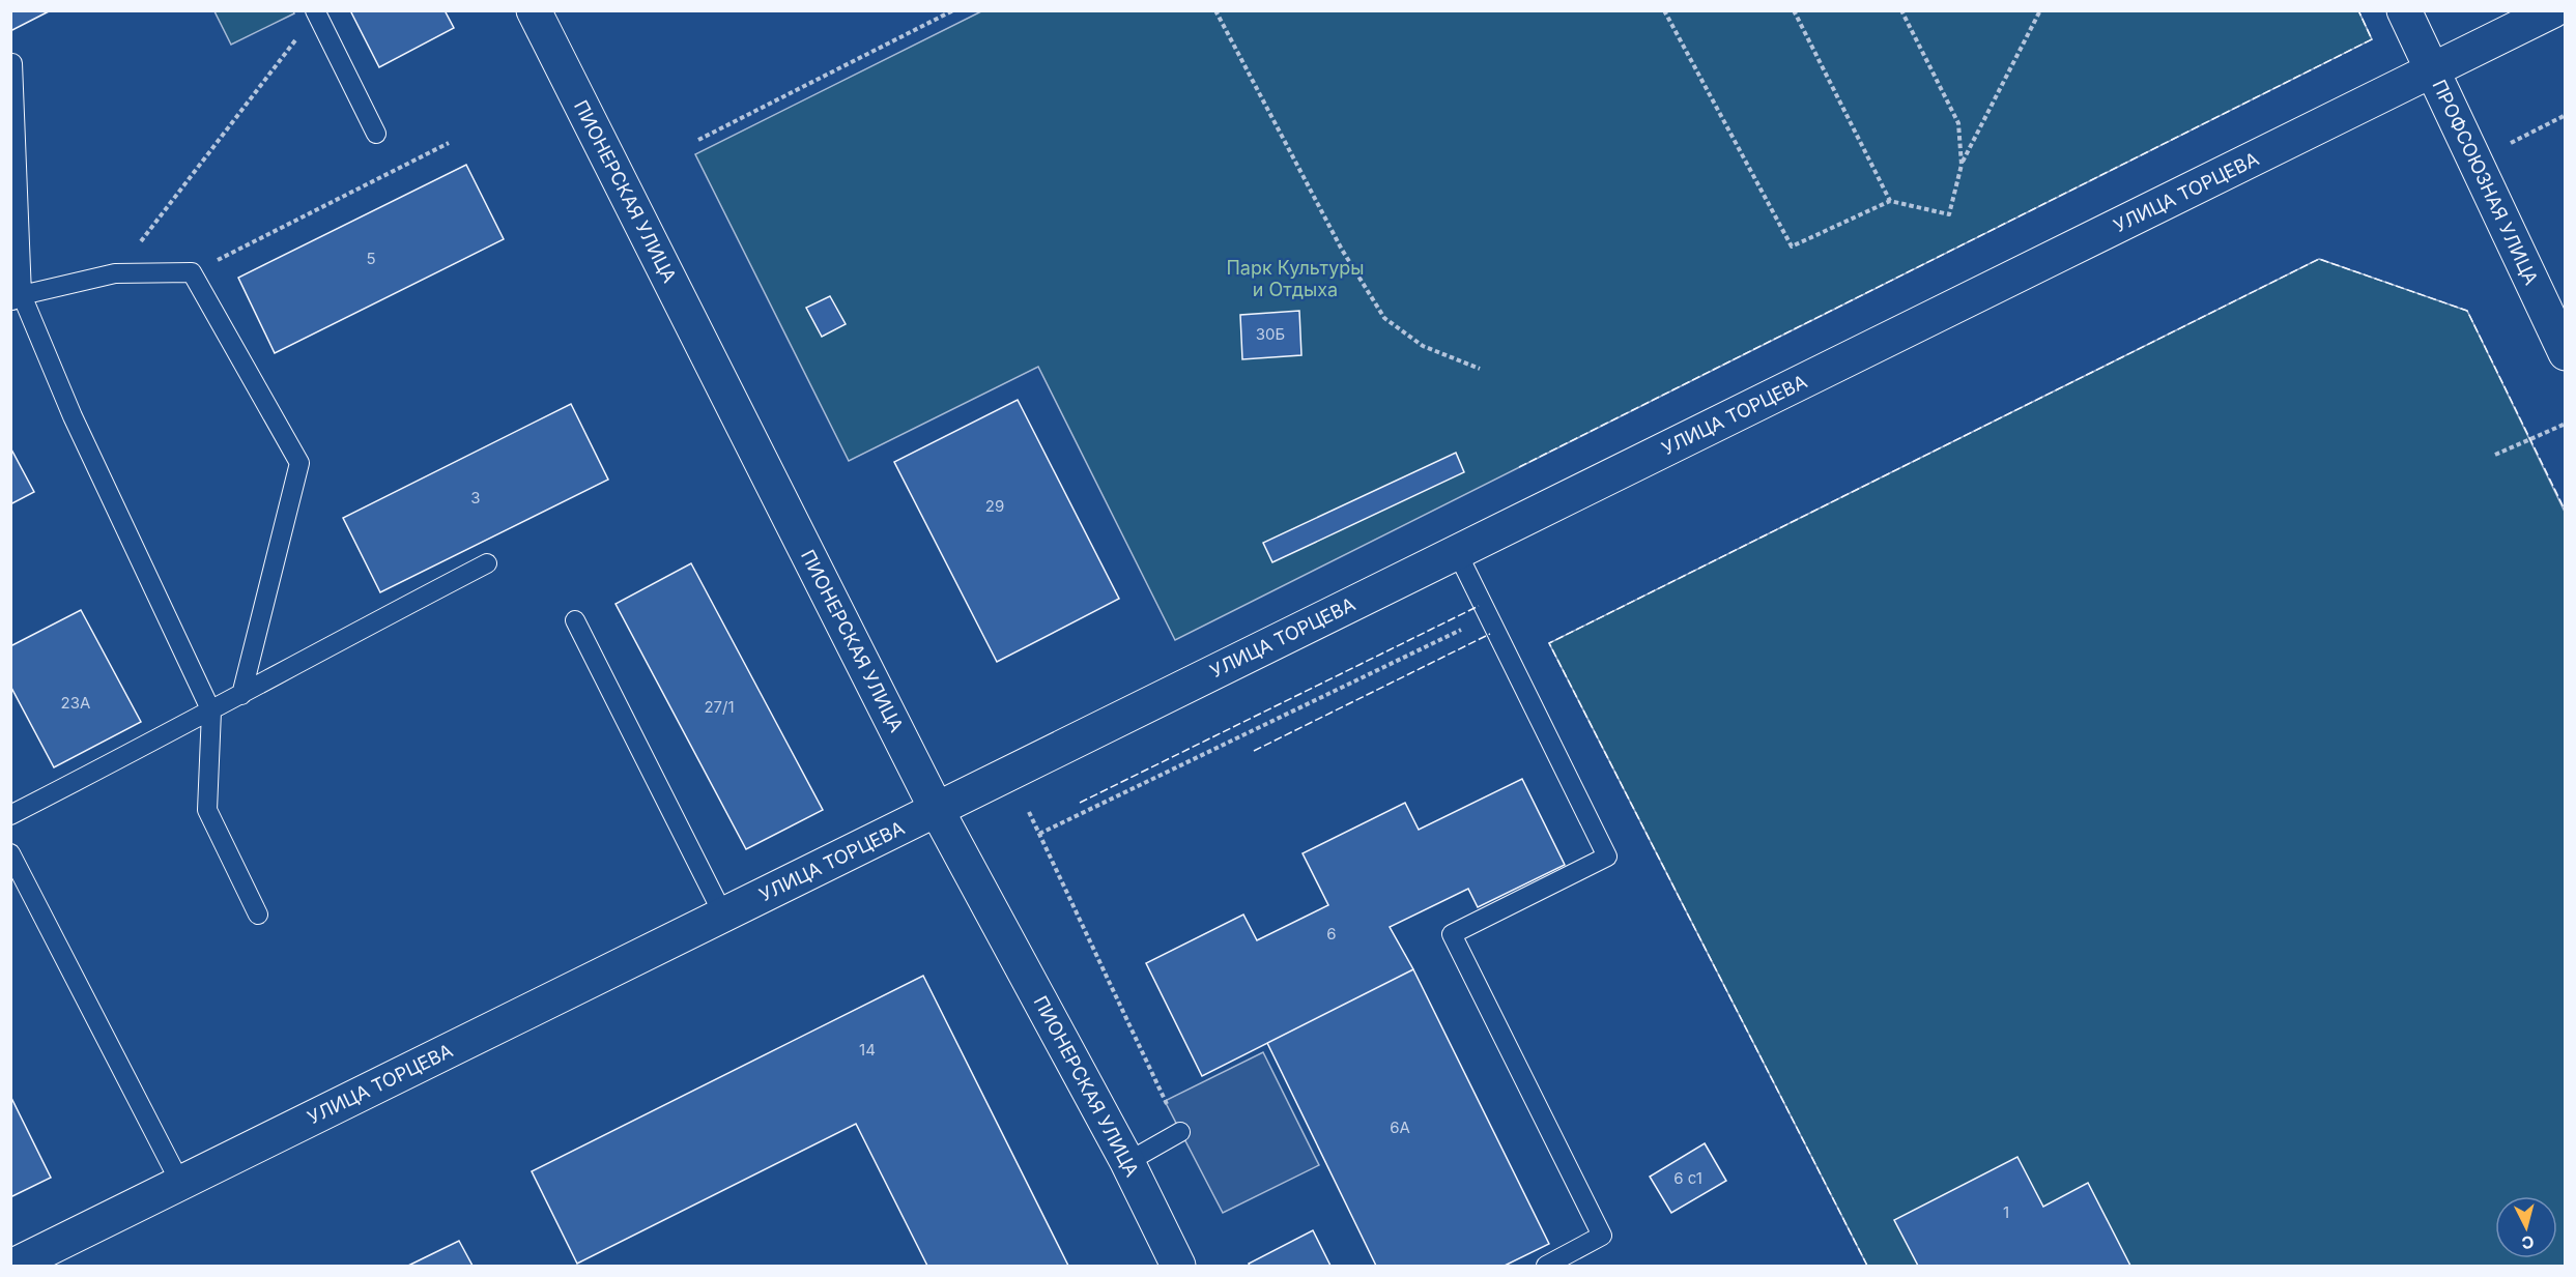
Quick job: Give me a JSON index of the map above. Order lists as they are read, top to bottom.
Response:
{
  "streets": {
    "street": ["ПРОФСОЮЗНАЯ УЛИЦА", "ПИОНЕРСКАЯ УЛИЦА", "УЛИЦА ТОРЦЕВА"]
  },
  "crossings": [
    ["ПРОФСОЮЗНАЯ УЛИЦА", "УЛИЦА ТОРЦЕВА"],
    ["ПИОНЕРСКАЯ УЛИЦА", "УЛИЦА ТОРЦЕВА"]
  ],
  "parks": ["Парк Культуры и Отдыха"],
  "house_numbers": [
    "5",
    "30Б",
    "3",
    "29",
    "23А",
    "27/1",
    "6",
    "14",
    "6А",
    "6 с1",
    "1"
  ],
  "north": "bottom"
}
